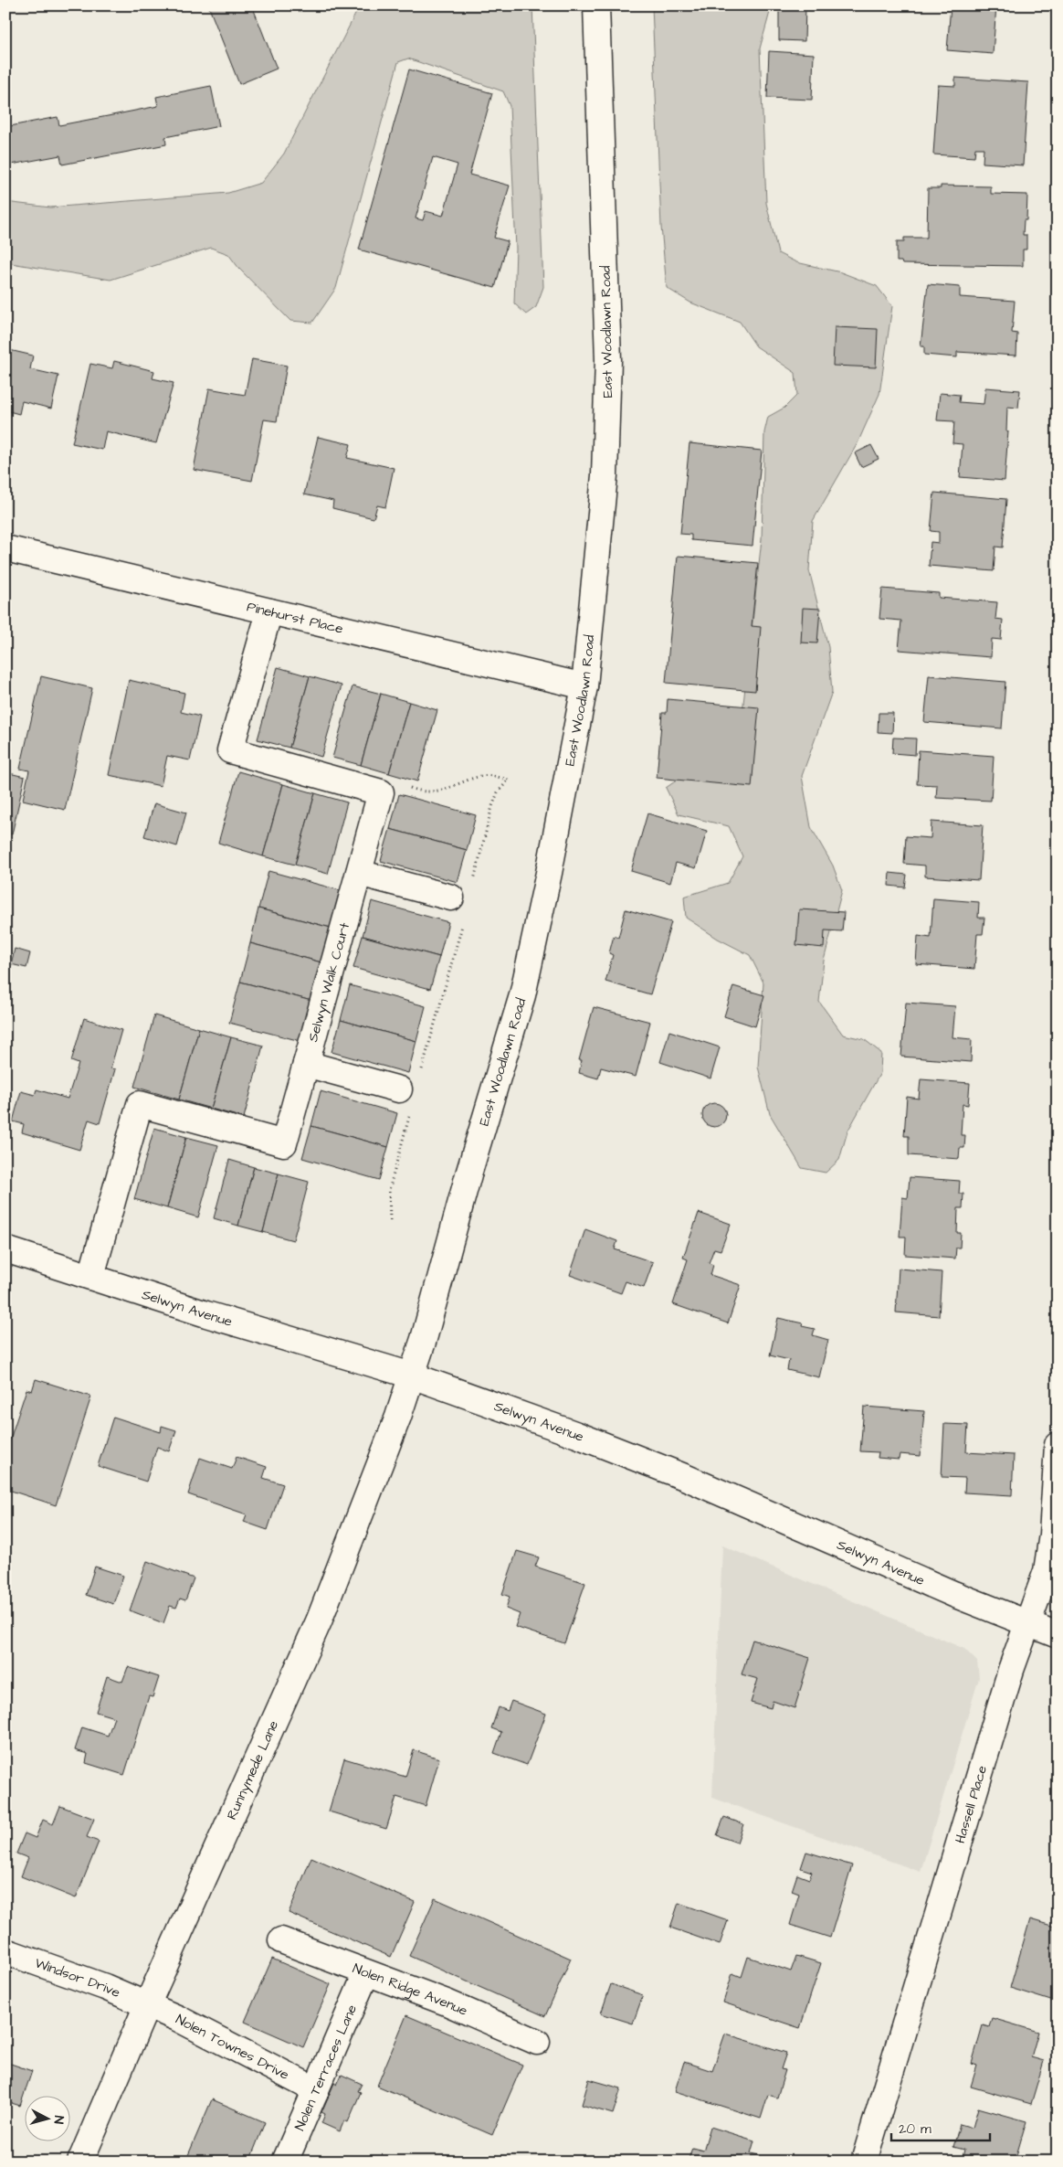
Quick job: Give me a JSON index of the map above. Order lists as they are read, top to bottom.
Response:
{
  "streets": {
    "street": [
      "East Woodlawn Road",
      "Pinehurst Place",
      "Selwyn Walk Court",
      "Selwyn Avenue",
      "Runnymede Lane",
      "Hassell Place",
      "Windsor Drive",
      "Nolen Ridge Avenue",
      "Nolen Townes Drive",
      "Nolen Terraces Lane"
    ]
  },
  "crossings": [
    ["East Woodlawn Road", "Pinehurst Place"],
    ["East Woodlawn Road", "Selwyn Avenue"],
    ["East Woodlawn Road", "Runnymede Lane"],
    ["Selwyn Walk Court", "Selwyn Avenue"],
    ["Selwyn Avenue", "Runnymede Lane"],
    ["Selwyn Avenue", "Hassell Place"],
    ["Runnymede Lane", "Windsor Drive"],
    ["Runnymede Lane", "Nolen Townes Drive"],
    ["Windsor Drive", "Nolen Townes Drive"],
    ["Nolen Ridge Avenue", "Nolen Terraces Lane"],
    ["Nolen Townes Drive", "Nolen Terraces Lane"]
  ],
  "scale_bar": "20 m",
  "north": "right"
}
